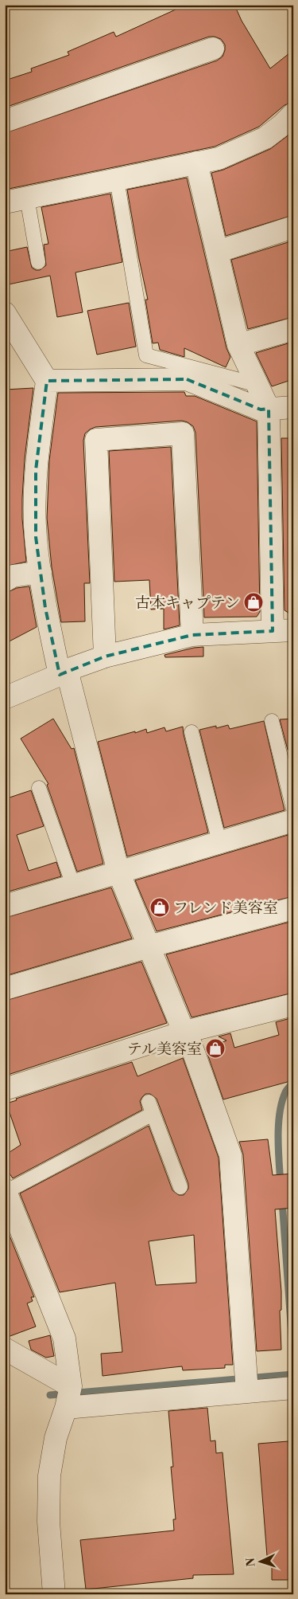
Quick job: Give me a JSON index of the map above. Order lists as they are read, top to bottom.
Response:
{
  "places": {
    "shop": ["古本キャプテン", "フレンド美容室", "テル美容室"]
  },
  "north": "left"
}
